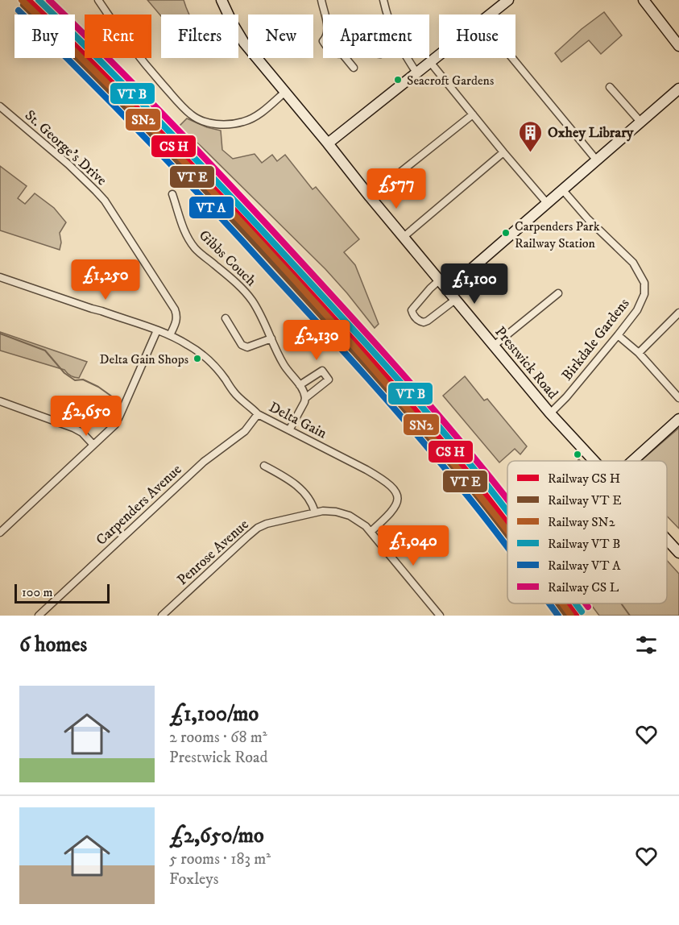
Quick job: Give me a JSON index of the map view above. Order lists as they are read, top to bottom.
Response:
{
  "streets": {
    "main road": ["Prestwick Road"],
    "street": [
      "St. George's Drive",
      "Gibbs Couch",
      "Birkdale Gardens",
      "Delta Gain",
      "Carpenders Avenue",
      "Penrose Avenue"
    ]
  },
  "crossings": [
    ["St. George's Drive", "Delta Gain"],
    ["Birkdale Gardens", "Prestwick Road"],
    ["Delta Gain", "Carpenders Avenue"],
    ["Delta Gain", "Penrose Avenue"]
  ],
  "places": {
    "other": ["Seacroft Gardens", "Carpenders Park Railway Station", "Delta Gain Shops"],
    "building": ["Oxhey Library"]
  },
  "lines": ["rail line SN2"],
  "legend": [
    "Railway CS H",
    "Railway VT E",
    "Railway SN2",
    "Railway VT B",
    "Railway VT A",
    "Railway CS L"
  ],
  "scale_bar": "100 m",
  "page": {
    "chip": [
      "Buy",
      "Rent",
      "Filters",
      "New",
      "Apartment",
      "House"
    ],
    "price": [
      "£577",
      "£1,250",
      "£1,100",
      "£2,130",
      "£2,650",
      "£1,040"
    ],
    "scale": "100 m",
    "heading": "6 homes",
    "list": [
      {
        "name": "£1,100/mo",
        "note": "2 rooms · 68 m² · Prestwick Road"
      },
      {
        "name": "£2,650/mo",
        "note": "5 rooms · 183 m² · Foxleys"
      }
    ]
  }
}
